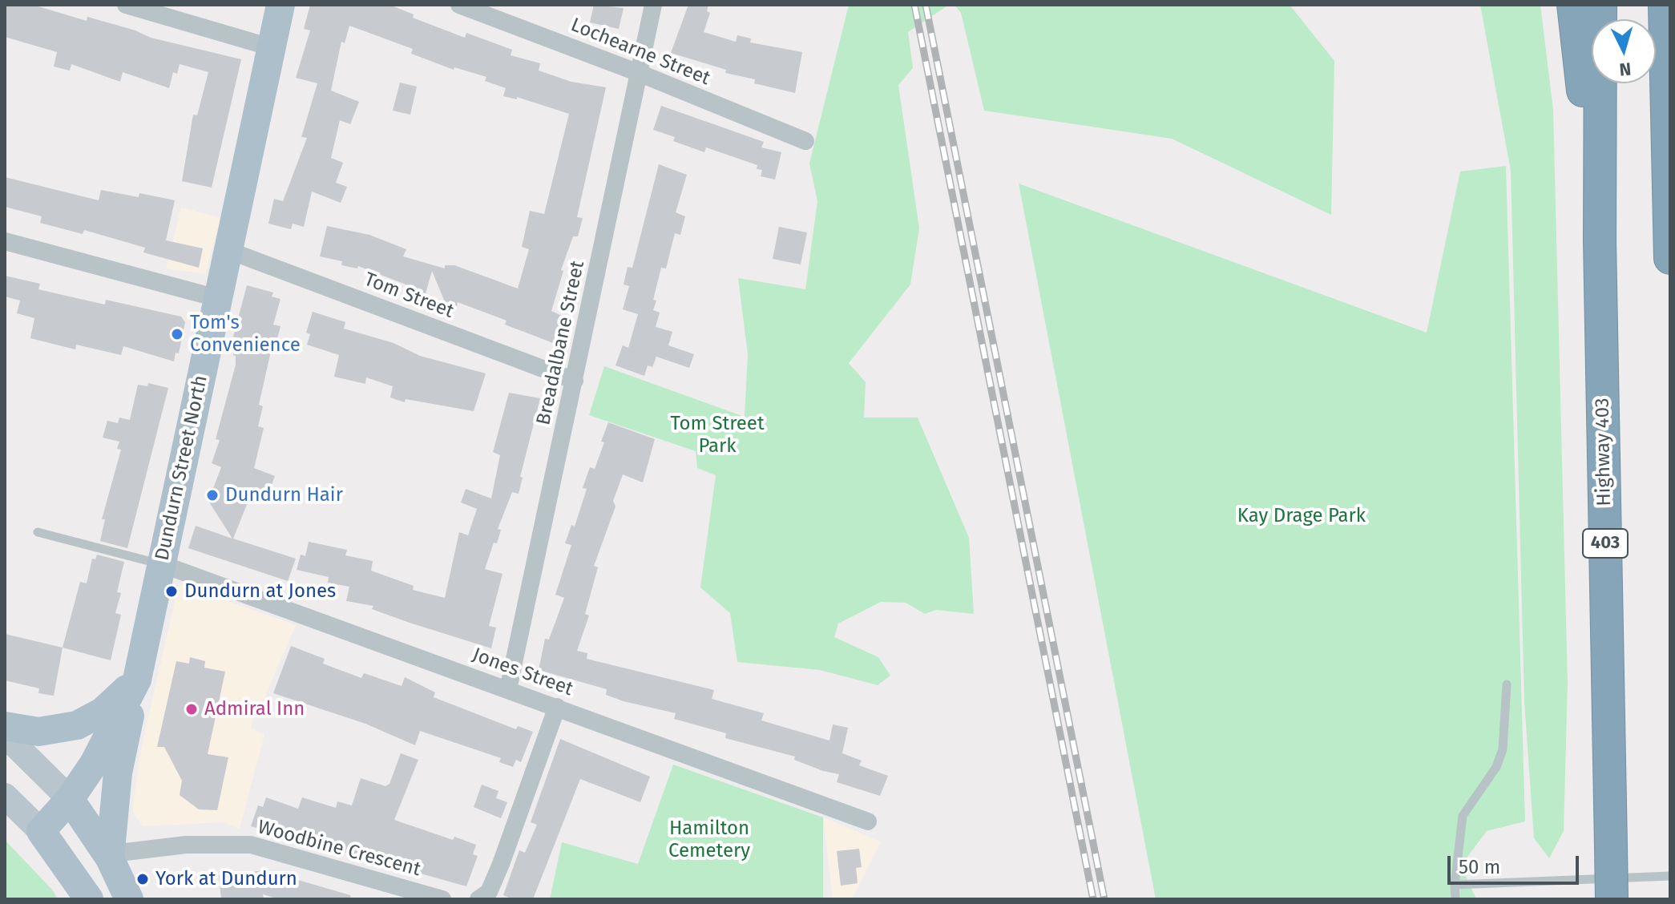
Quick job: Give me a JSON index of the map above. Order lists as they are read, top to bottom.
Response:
{
  "streets": {
    "highway": ["Highway 403", "403"],
    "main road": ["Dundurn Street North"],
    "street": [
      "Lochearne Street",
      "Tom Street",
      "Breadalbane Street",
      "Jones Street",
      "Woodbine Crescent"
    ]
  },
  "crossings": [
    ["Lochearne Street", "Breadalbane Street"],
    ["Tom Street", "Breadalbane Street"],
    ["Tom Street", "Dundurn Street North"],
    ["Breadalbane Street", "Jones Street"],
    ["Dundurn Street North", "Jones Street"]
  ],
  "parks": ["Tom Street Park", "Kay Drage Park", "Hamilton Cemetery"],
  "places": [
    "Tom's Convenience",
    "Dundurn Hair",
    "Dundurn at Jones",
    "Admiral Inn",
    "York at Dundurn"
  ],
  "scale_bar": "50 m",
  "north": "bottom"
}
